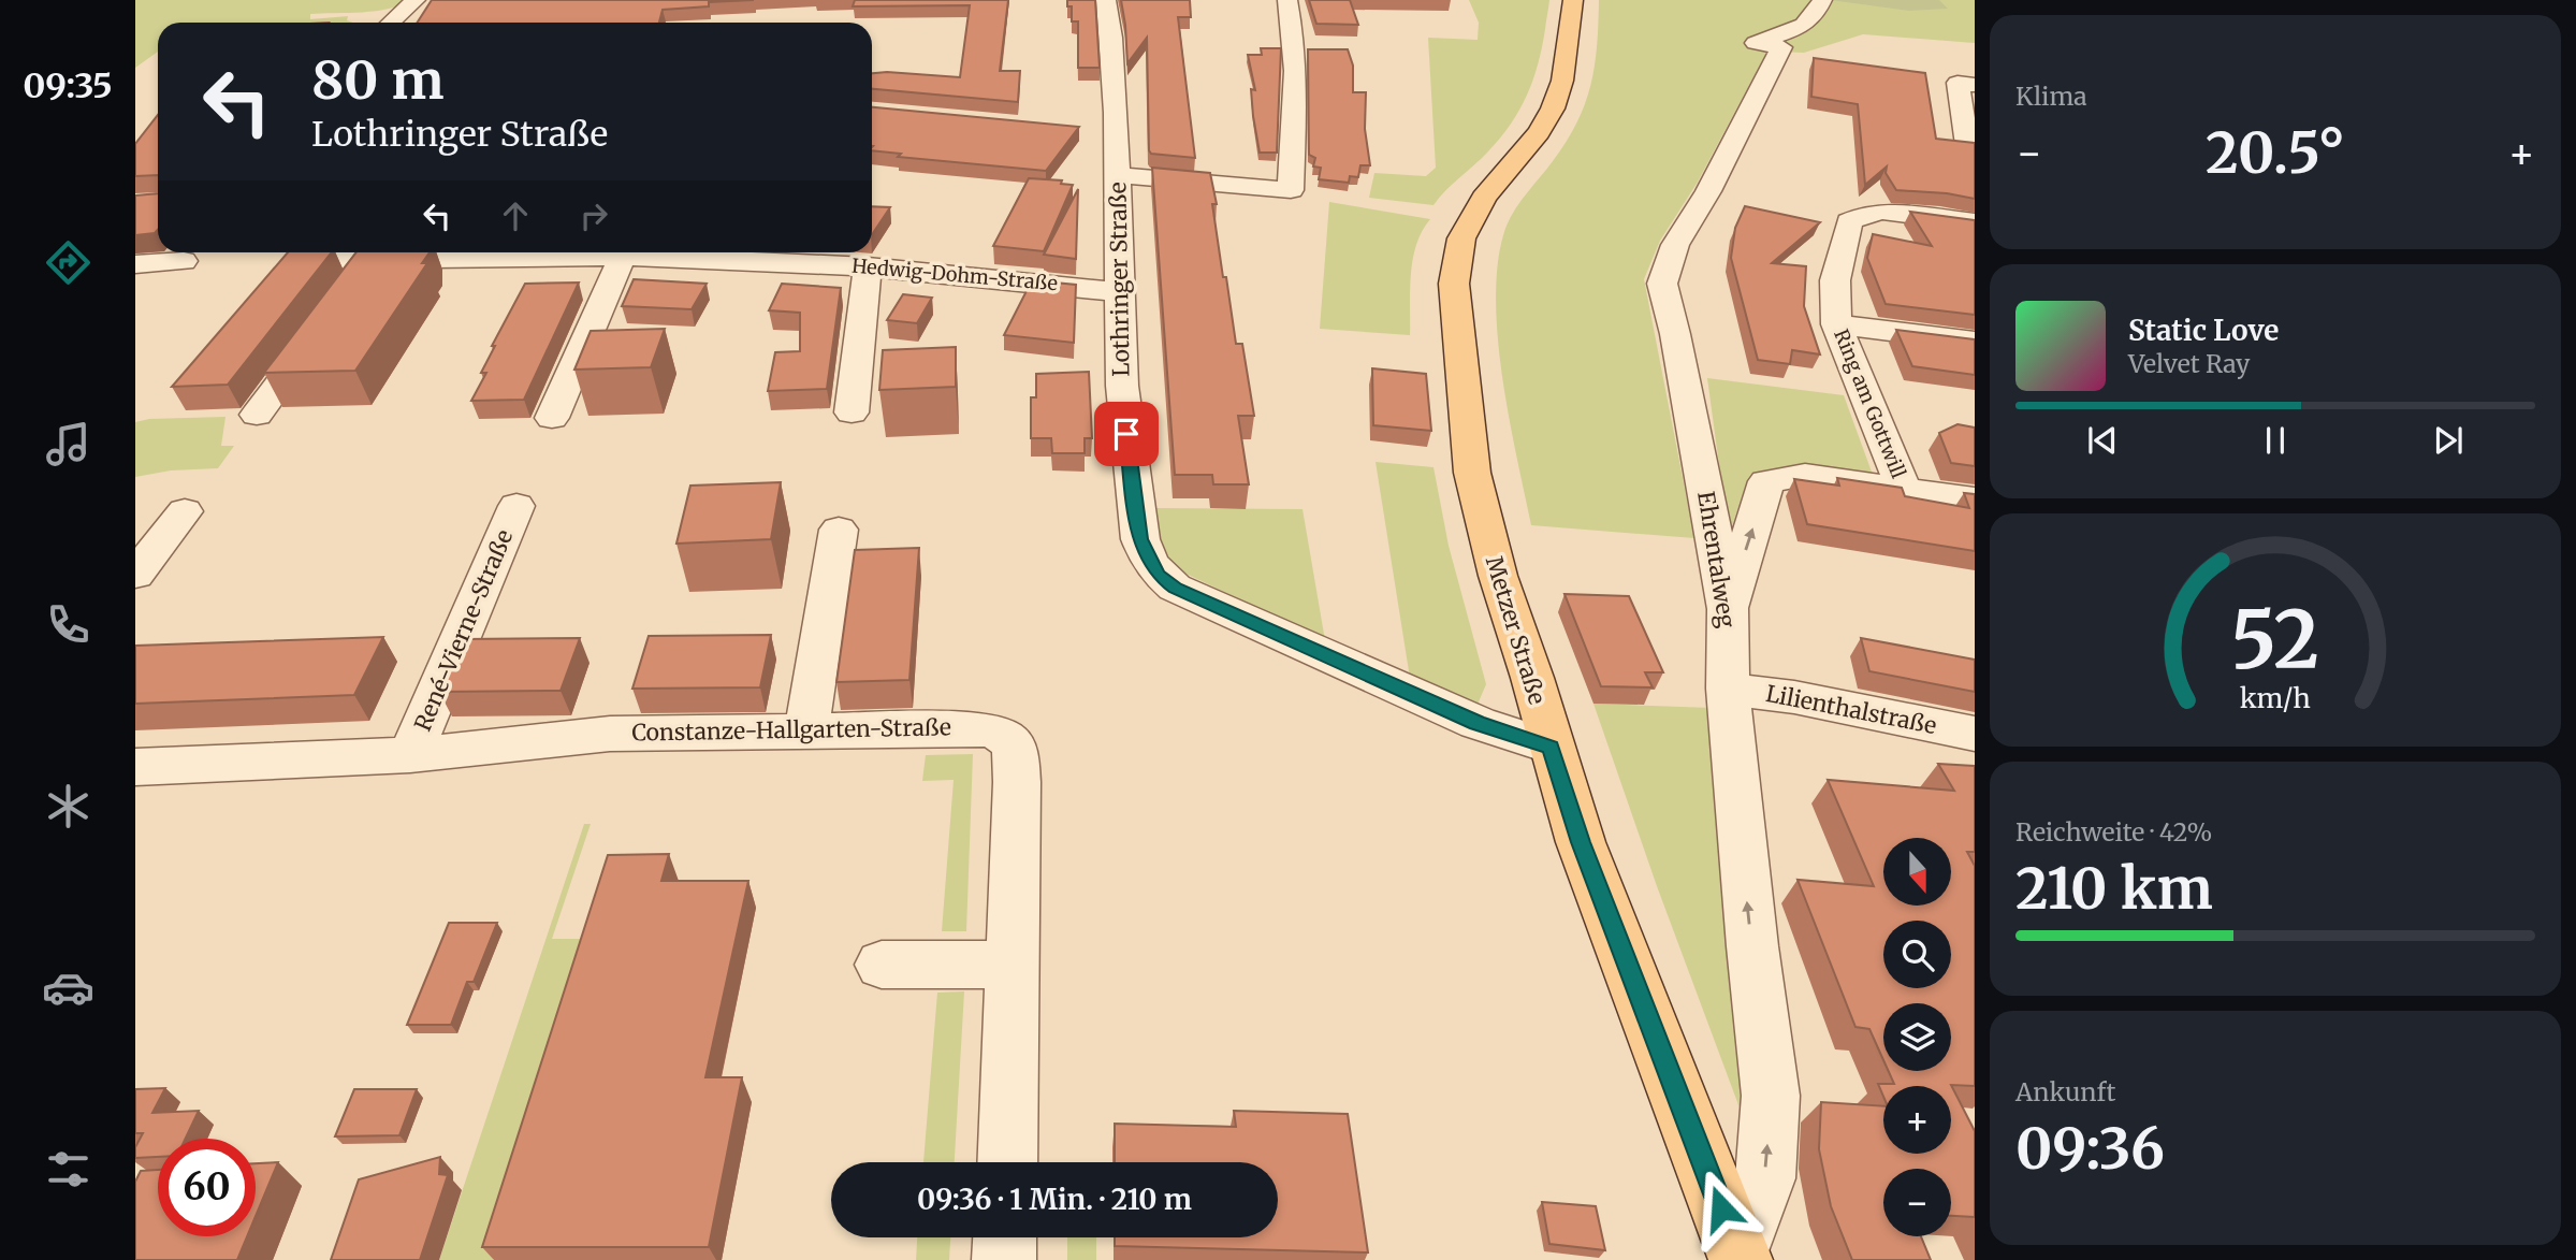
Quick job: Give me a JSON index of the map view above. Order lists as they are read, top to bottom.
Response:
{
  "streets": {
    "main road": ["Metzer Straße"],
    "street": [
      "Hedwig-Dohm-Straße",
      "Lothringer Straße",
      "Ring am Gottwill",
      "Ehrentalweg",
      "René-Vierne-Straße",
      "Lilienthalstraße",
      "Constanze-Hallgarten-Straße"
    ]
  },
  "crossings": [
    ["Hedwig-Dohm-Straße", "Lothringer Straße"],
    ["Lothringer Straße", "Metzer Straße"],
    ["Ring am Gottwill", "Ehrentalweg"],
    ["Ehrentalweg", "Metzer Straße"],
    ["Ehrentalweg", "Lilienthalstraße"],
    ["René-Vierne-Straße", "Constanze-Hallgarten-Straße"]
  ],
  "one_way": ["Ehrentalweg"],
  "north": "bottom",
  "page": {
    "tabs": "09:35",
    "tile": [
      "Klima",
      ["Reichweite · 42%", "210 km"],
      ["Ankunft", "09:36"]
    ],
    "turn": ["80 m", "Lothringer Straße"],
    "heat": ["−", "20.5°", "+"],
    "song": ["Static Love", "Velvet Ray"],
    "map_buttons": ["+", "−"],
    "limit": "60",
    "trip": "09:36 · 1 Min. · 210 m",
    "gauge": ["52", "km/h"]
  }
}
